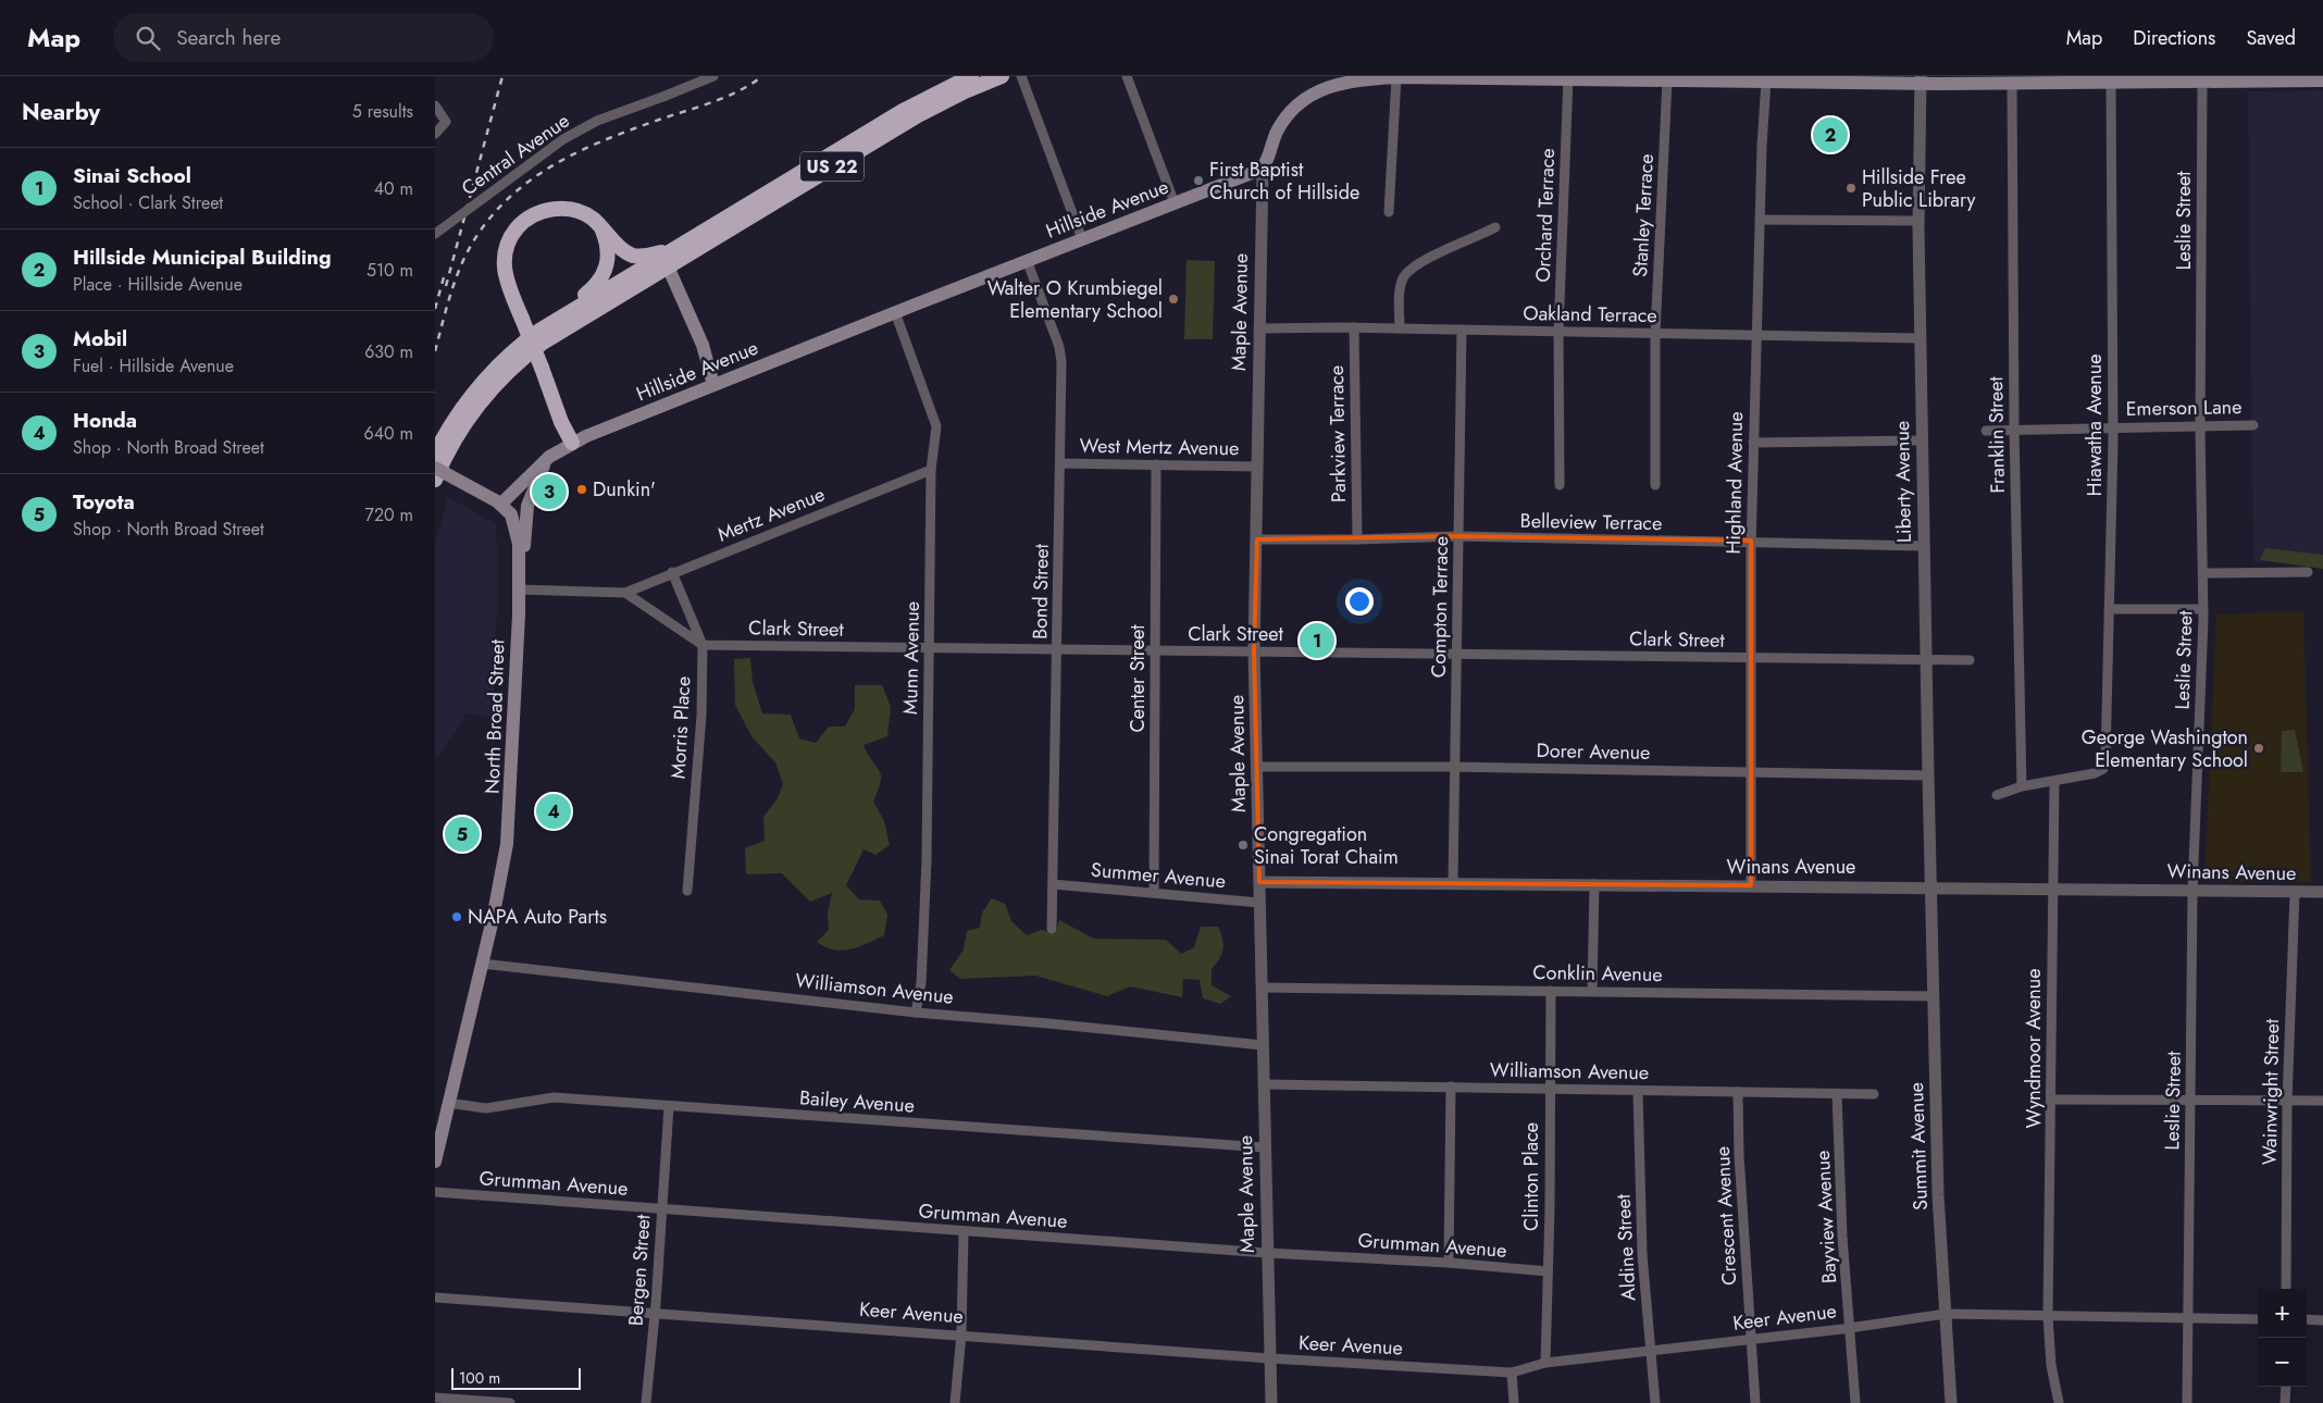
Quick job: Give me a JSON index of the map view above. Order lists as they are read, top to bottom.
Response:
{
  "streets": {
    "highway": ["US 22"],
    "main road": ["Hillside Avenue", "North Broad Street"],
    "street": [
      "Central Avenue",
      "Orchard Terrace",
      "Stanley Terrace",
      "Leslie Street",
      "Maple Avenue",
      "Oakland Terrace",
      "Emerson Lane",
      "Hiawatha Avenue",
      "Parkview Terrace",
      "Franklin Street",
      "West Mertz Avenue",
      "Liberty Avenue",
      "Highland Avenue",
      "Mertz Avenue",
      "Belleview Terrace",
      "Bond Street",
      "Compton Terrace",
      "Clark Street",
      "Munn Avenue",
      "Center Street",
      "Morris Place",
      "Dorer Avenue",
      "Winans Avenue",
      "Summer Avenue",
      "Conklin Avenue",
      "Williamson Avenue",
      "Wyndmoor Avenue",
      "Wainwright Street",
      "Bailey Avenue",
      "Summit Avenue",
      "Clinton Place",
      "Grumman Avenue",
      "Crescent Avenue",
      "Bayview Avenue",
      "Aldine Street",
      "Bergen Street",
      "Keer Avenue"
    ]
  },
  "crossings": [
    ["US 22", "North Broad Street"],
    ["Hillside Avenue", "Maple Avenue"],
    ["Hillside Avenue", "Bond Street"],
    ["Hillside Avenue", "Munn Avenue"],
    ["Hillside Avenue", "North Broad Street"],
    ["Orchard Terrace", "Oakland Terrace"],
    ["Stanley Terrace", "Oakland Terrace"],
    ["Leslie Street", "Emerson Lane"],
    ["Leslie Street", "Winans Avenue"],
    ["Leslie Street", "Keer Avenue"],
    ["Maple Avenue", "Oakland Terrace"],
    ["Maple Avenue", "West Mertz Avenue"],
    ["Maple Avenue", "Belleview Terrace"],
    ["Maple Avenue", "Clark Street"],
    ["Maple Avenue", "Dorer Avenue"],
    ["Maple Avenue", "Winans Avenue"],
    ["Maple Avenue", "Summer Avenue"],
    ["Maple Avenue", "Conklin Avenue"],
    ["Maple Avenue", "Williamson Avenue"],
    ["Maple Avenue", "Bailey Avenue"],
    ["Maple Avenue", "Grumman Avenue"],
    ["Maple Avenue", "Keer Avenue"],
    ["Oakland Terrace", "Parkview Terrace"],
    ["Oakland Terrace", "Liberty Avenue"],
    ["Oakland Terrace", "Highland Avenue"],
    ["Oakland Terrace", "Compton Terrace"],
    ["Emerson Lane", "Hiawatha Avenue"],
    ["Emerson Lane", "Franklin Street"],
    ["Hiawatha Avenue", "Wyndmoor Avenue"],
    ["Parkview Terrace", "Belleview Terrace"],
    ["West Mertz Avenue", "Bond Street"],
    ["West Mertz Avenue", "Center Street"],
    ["Liberty Avenue", "Belleview Terrace"],
    ["Liberty Avenue", "Clark Street"],
    ["Liberty Avenue", "Dorer Avenue"],
    ["Liberty Avenue", "Winans Avenue"],
    ["Liberty Avenue", "Summit Avenue"],
    ["Highland Avenue", "Belleview Terrace"],
    ["Highland Avenue", "Clark Street"],
    ["Highland Avenue", "Dorer Avenue"],
    ["Highland Avenue", "Winans Avenue"],
    ["Mertz Avenue", "Munn Avenue"],
    ["Mertz Avenue", "Morris Place"],
    ["Belleview Terrace", "Compton Terrace"],
    ["Bond Street", "Clark Street"],
    ["Bond Street", "Summer Avenue"],
    ["Compton Terrace", "Clark Street"],
    ["Compton Terrace", "Dorer Avenue"],
    ["Compton Terrace", "Winans Avenue"],
    ["Clark Street", "Munn Avenue"],
    ["Clark Street", "Center Street"],
    ["Clark Street", "Morris Place"],
    ["Munn Avenue", "Williamson Avenue"],
    ["Center Street", "Summer Avenue"],
    ["North Broad Street", "Williamson Avenue"],
    ["North Broad Street", "Bailey Avenue"],
    ["Winans Avenue", "Wyndmoor Avenue"],
    ["Winans Avenue", "Wainwright Street"],
    ["Winans Avenue", "Summit Avenue"],
    ["Conklin Avenue", "Summit Avenue"],
    ["Conklin Avenue", "Clinton Place"],
    ["Williamson Avenue", "Clinton Place"],
    ["Williamson Avenue", "Crescent Avenue"],
    ["Williamson Avenue", "Bayview Avenue"],
    ["Williamson Avenue", "Aldine Street"],
    ["Wyndmoor Avenue", "Keer Avenue"],
    ["Bailey Avenue", "Bergen Street"],
    ["Summit Avenue", "Keer Avenue"],
    ["Clinton Place", "Grumman Avenue"],
    ["Clinton Place", "Keer Avenue"],
    ["Grumman Avenue", "Bergen Street"],
    ["Crescent Avenue", "Keer Avenue"],
    ["Bayview Avenue", "Keer Avenue"],
    ["Aldine Street", "Keer Avenue"],
    ["Bergen Street", "Keer Avenue"]
  ],
  "places": [
    "First Baptist Church of Hillside",
    "Hillside Free Public Library",
    "Walter O Krumbiegel Elementary School",
    "Dunkin'",
    "George Washington Elementary School",
    "Congregation Sinai Torat Chaim",
    "NAPA Auto Parts"
  ],
  "scale_bar": "100 m",
  "page": {
    "header": "Map",
    "search": "Search here",
    "nav": ["Map", "Directions", "Saved"],
    "heading": ["Nearby", "5 results"],
    "pins": [
      "2",
      "3",
      "1",
      "4",
      "5"
    ],
    "list": [
      {
        "mark": "1",
        "name": "Sinai School",
        "note": "School · Clark Street",
        "value": "40 m"
      },
      {
        "mark": "2",
        "name": "Hillside Municipal Building",
        "note": "Place · Hillside Avenue",
        "value": "510 m"
      },
      {
        "mark": "3",
        "name": "Mobil",
        "note": "Fuel · Hillside Avenue",
        "value": "630 m"
      },
      {
        "mark": "4",
        "name": "Honda",
        "note": "Shop · North Broad Street",
        "value": "640 m"
      },
      {
        "mark": "5",
        "name": "Toyota",
        "note": "Shop · North Broad Street",
        "value": "720 m"
      }
    ],
    "map_buttons": ["+", "−"],
    "scale": "100 m"
  }
}
